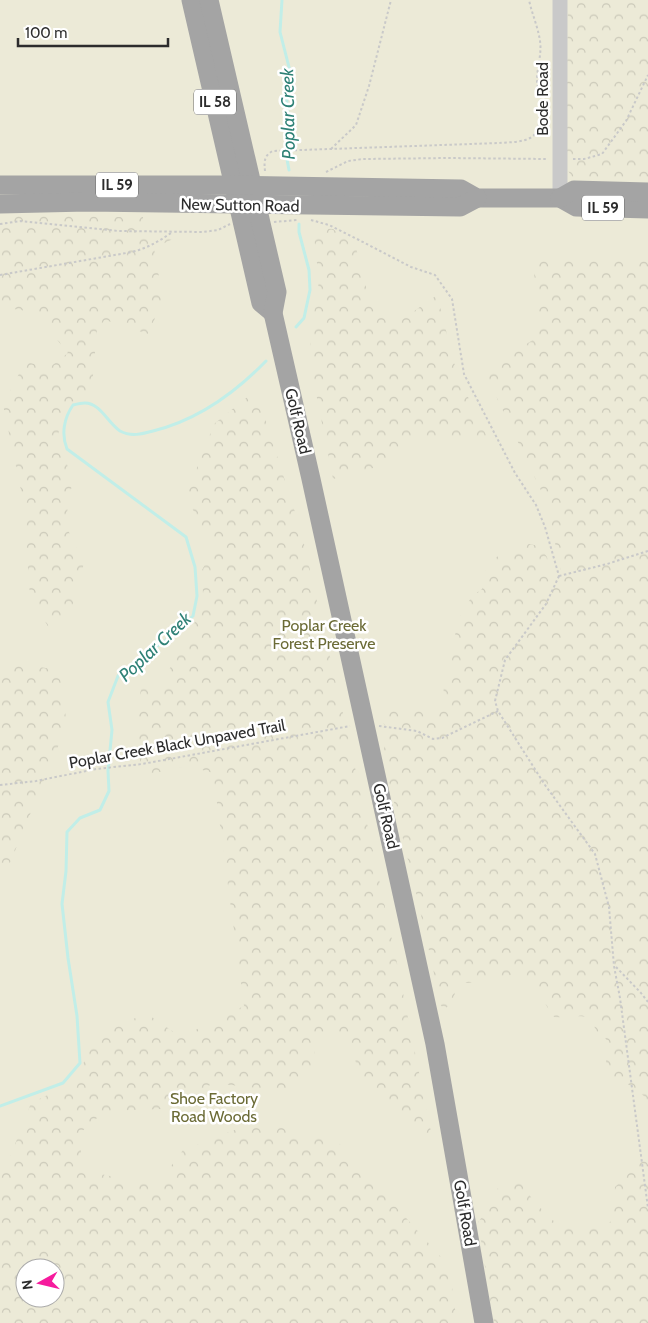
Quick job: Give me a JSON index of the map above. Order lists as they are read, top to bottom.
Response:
{
  "streets": {
    "main road": [
      "IL 58",
      "IL 59",
      "New Sutton Road",
      "Golf Road"
    ],
    "street": ["Bode Road"],
    "path": ["Poplar Creek Black Unpaved Trail"]
  },
  "crossings": [
    ["Bode Road", "New Sutton Road"],
    ["New Sutton Road", "Golf Road"]
  ],
  "water": ["Poplar Creek"],
  "parks": ["Poplar Creek Forest Preserve", "Shoe Factory Road Woods"],
  "scale_bar": "100 m",
  "north": "left"
}
